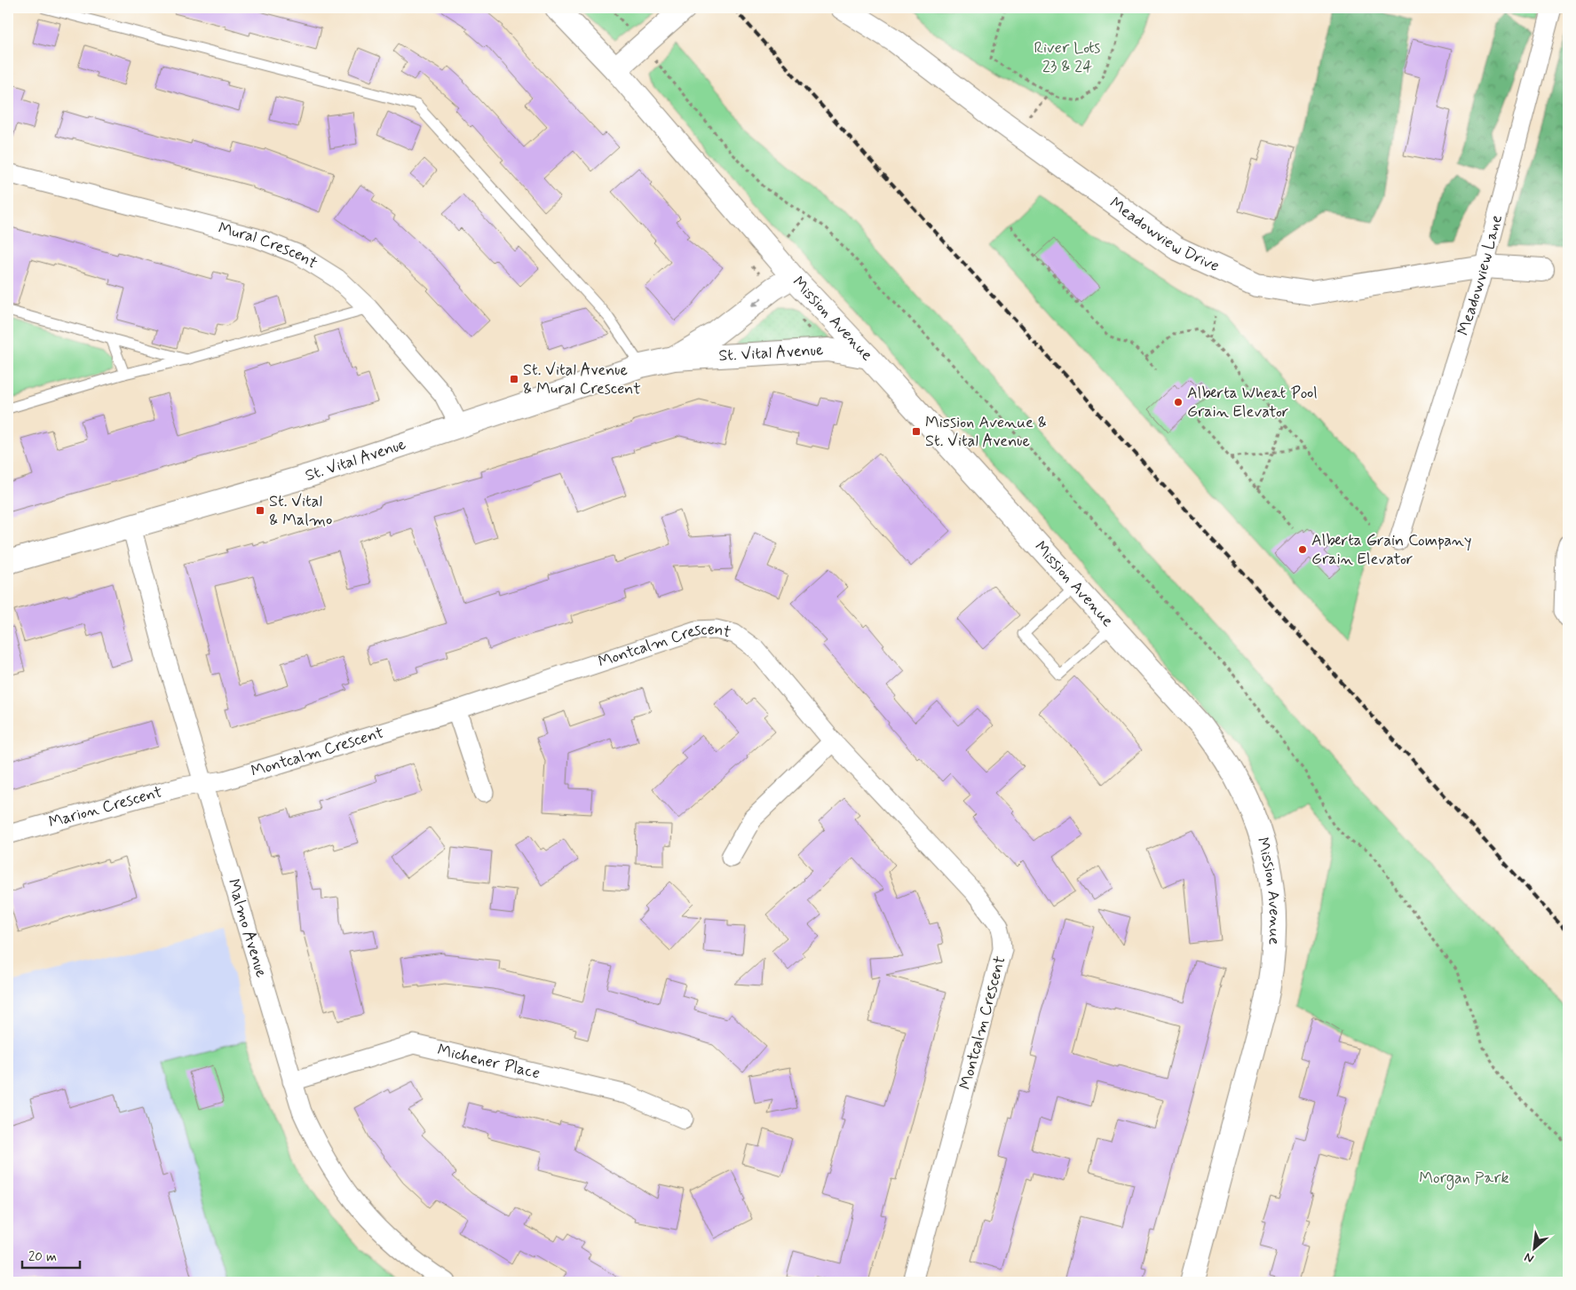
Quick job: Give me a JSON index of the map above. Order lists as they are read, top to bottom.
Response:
{
  "streets": {
    "street": [
      "Meadowview Drive",
      "Mural Crescent",
      "Meadowview Lane",
      "Mission Avenue",
      "St. Vital Avenue",
      "Montcalm Crescent",
      "Marion Crescent",
      "Malmo Avenue",
      "Michener Place"
    ]
  },
  "crossings": [
    ["Meadowview Drive", "Meadowview Lane"],
    ["Mural Crescent", "St. Vital Avenue"],
    ["Mission Avenue", "St. Vital Avenue"],
    ["St. Vital Avenue", "Malmo Avenue"],
    ["Montcalm Crescent", "Marion Crescent"],
    ["Montcalm Crescent", "Malmo Avenue"],
    ["Marion Crescent", "Malmo Avenue"],
    ["Malmo Avenue", "Michener Place"]
  ],
  "parks": ["River Lots 23 & 24", "Morgan Park"],
  "places": {
    "transit": ["St. Vital Avenue & Mural Crescent", "Mission Avenue & St. Vital Avenue", "St. Vital & Malmo"],
    "other": ["Alberta Wheat Pool Grain Elevator", "Alberta Grain Company Grain Elevator"]
  },
  "scale_bar": "20 m",
  "north": "bottom left"
}
